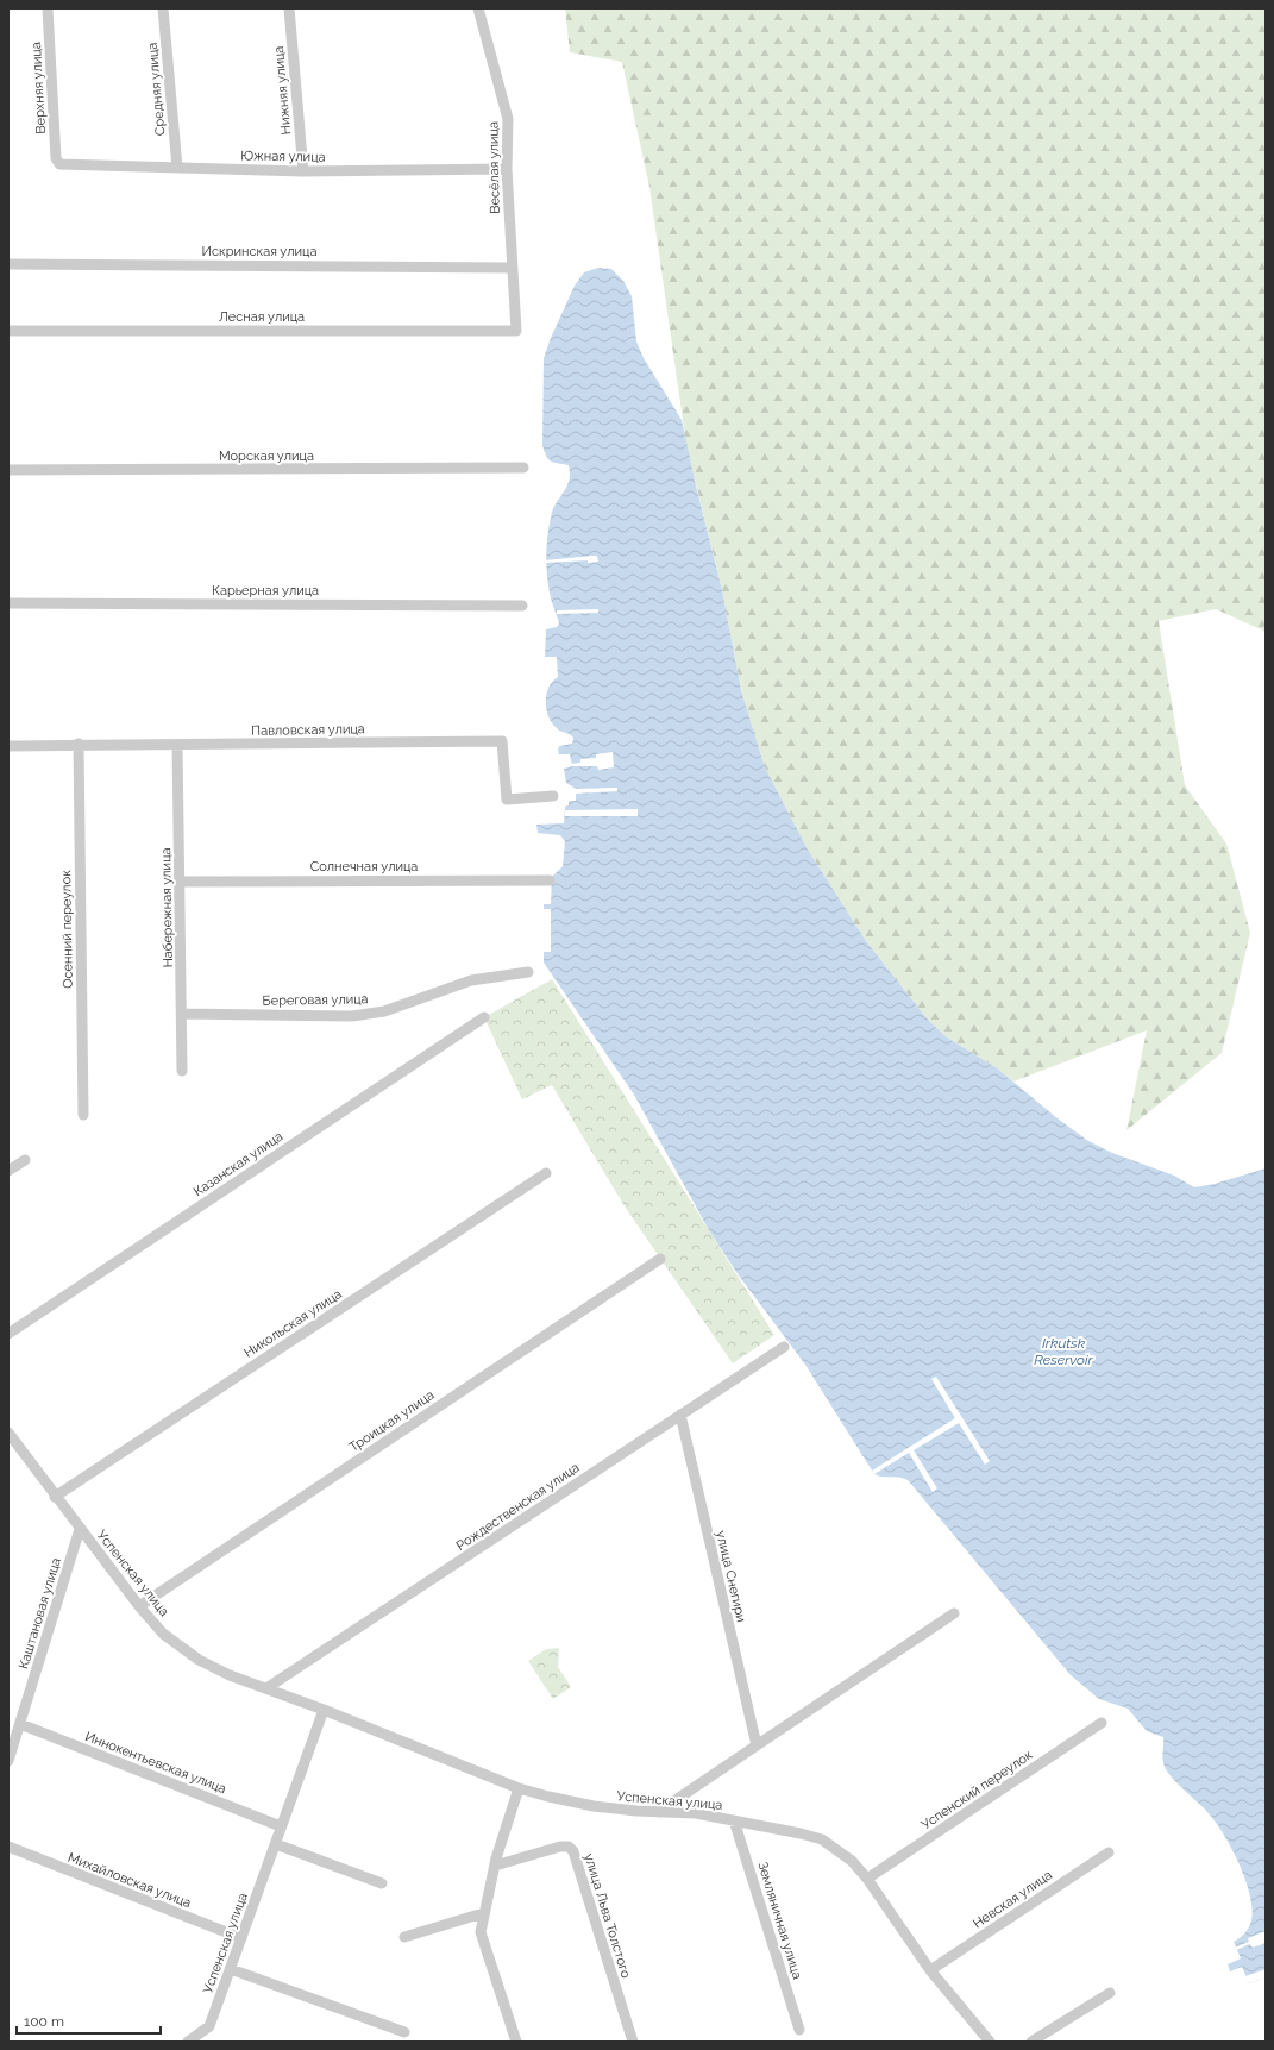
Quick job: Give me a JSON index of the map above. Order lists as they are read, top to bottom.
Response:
{
  "streets": {
    "street": [
      "Верхняя улица",
      "Средняя улица",
      "Нижняя улица",
      "Южная улица",
      "Весёлая улица",
      "Искринская улица",
      "Лесная улица",
      "Морская улица",
      "Карьерная улица",
      "Павловская улица",
      "Солнечная улица",
      "Набережная улица",
      "Осенний переулок",
      "Береговая улица",
      "Казанская улица",
      "Никольская улица",
      "Троицкая улица",
      "Рождественская улица",
      "Успенская улица",
      "улица Снегири",
      "Каштановая улица",
      "Иннокентьевская улица",
      "Успенский переулок",
      "Михайловская улица",
      "Невская улица",
      "улица Льва Толстого",
      "Земляничная улица"
    ]
  },
  "crossings": [
    ["Верхняя улица", "Южная улица"],
    ["Средняя улица", "Южная улица"],
    ["Нижняя улица", "Южная улица"],
    ["Южная улица", "Весёлая улица"],
    ["Весёлая улица", "Искринская улица"],
    ["Весёлая улица", "Лесная улица"],
    ["Павловская улица", "Набережная улица"],
    ["Павловская улица", "Осенний переулок"],
    ["Солнечная улица", "Набережная улица"],
    ["Набережная улица", "Береговая улица"],
    ["Никольская улица", "Успенская улица"],
    ["Троицкая улица", "Успенская улица"],
    ["Рождественская улица", "Успенская улица"],
    ["Рождественская улица", "улица Снегири"],
    ["Успенская улица", "Каштановая улица"],
    ["Успенская улица", "Иннокентьевская улица"],
    ["Успенская улица", "Успенский переулок"],
    ["Успенская улица", "Михайловская улица"],
    ["Успенская улица", "Невская улица"],
    ["Успенская улица", "Земляничная улица"],
    ["Каштановая улица", "Иннокентьевская улица"]
  ],
  "water": ["Irkutsk Reservoir"],
  "scale_bar": "100 m"
}
